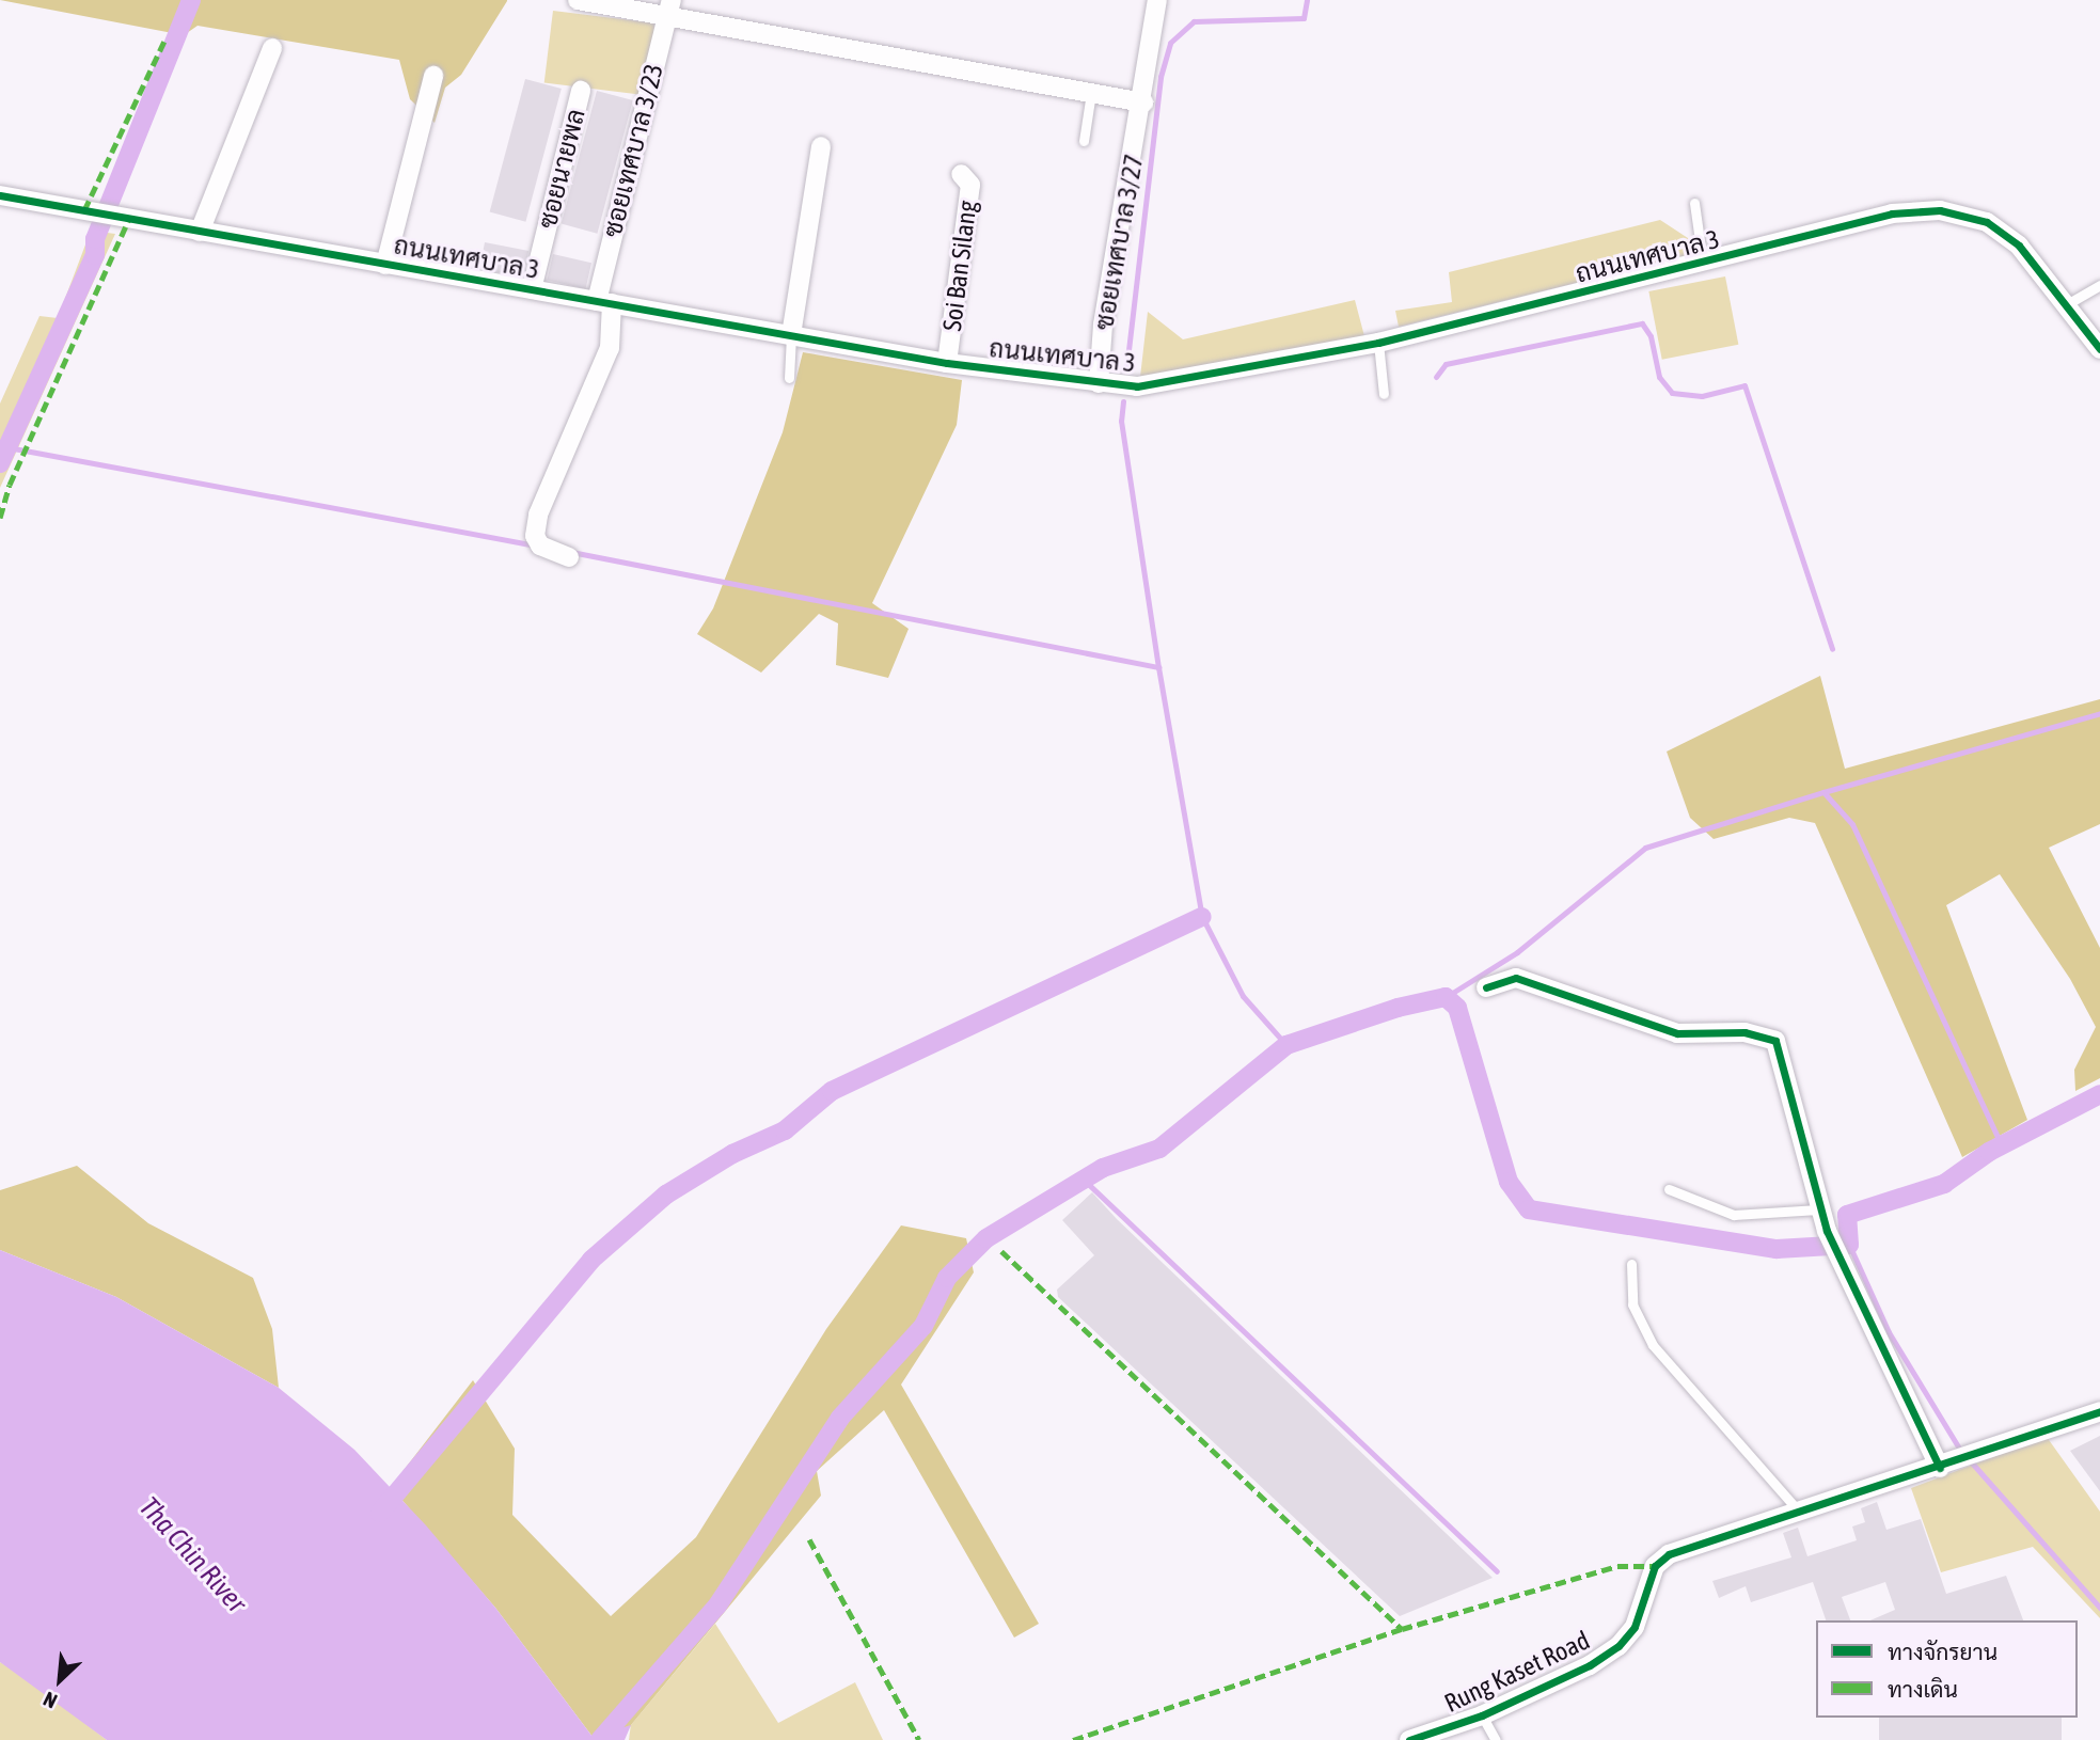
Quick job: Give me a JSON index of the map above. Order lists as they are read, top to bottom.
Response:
{
  "streets": {
    "street": [
      "ซอยเทศบาล 3/23",
      "ซอยนายพล",
      "ซอยเทศบาล 3/27",
      "ถนนเทศบาล 3",
      "Soi Ban Silang",
      "Rung Kaset Road"
    ]
  },
  "crossings": [
    ["ซอยเทศบาล 3/23", "ถนนเทศบาล 3"],
    ["ซอยนายพล", "ถนนเทศบาล 3"],
    ["ซอยเทศบาล 3/27", "ถนนเทศบาล 3"],
    ["ถนนเทศบาล 3", "Soi Ban Silang"]
  ],
  "water": ["Tha Chin River"],
  "legend": ["ทางจักรยาน", "ทางเดิน"],
  "north": "bottom left"
}
